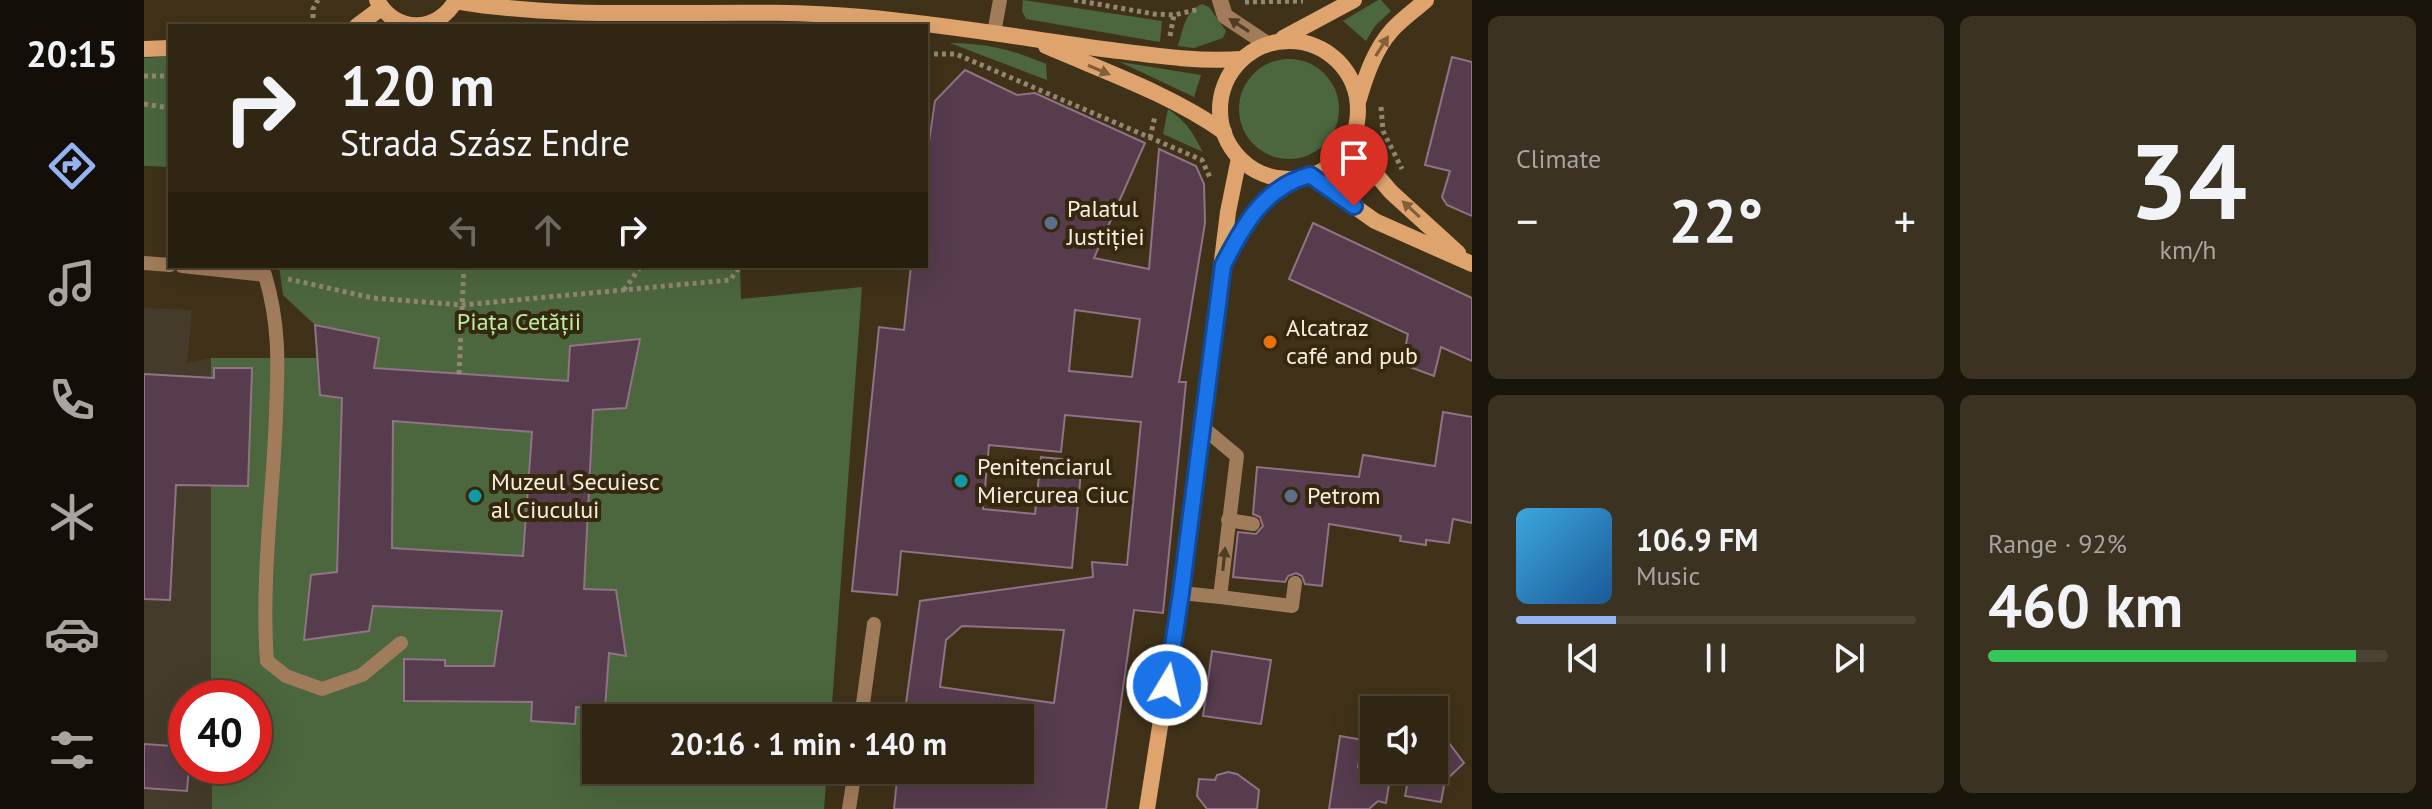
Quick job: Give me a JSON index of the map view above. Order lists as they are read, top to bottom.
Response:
{
  "parks": ["Piața Cetății"],
  "places": [
    "Palatul Justiției",
    "Alcatraz café and pub",
    "Penitenciarul Miercurea Ciuc",
    "Muzeul Secuiesc al Ciucului",
    "Petrom"
  ],
  "page": {
    "tabs": "20:15",
    "tile": [
      "Climate",
      ["34", "km/h"],
      ["Range · 92%", "460 km"]
    ],
    "turn": ["120 m", "Strada Szász Endre"],
    "heat": ["−", "22°", "+"],
    "song": ["106.9 FM", "Music"],
    "limit": "40",
    "trip": "20:16 · 1 min · 140 m"
  }
}
